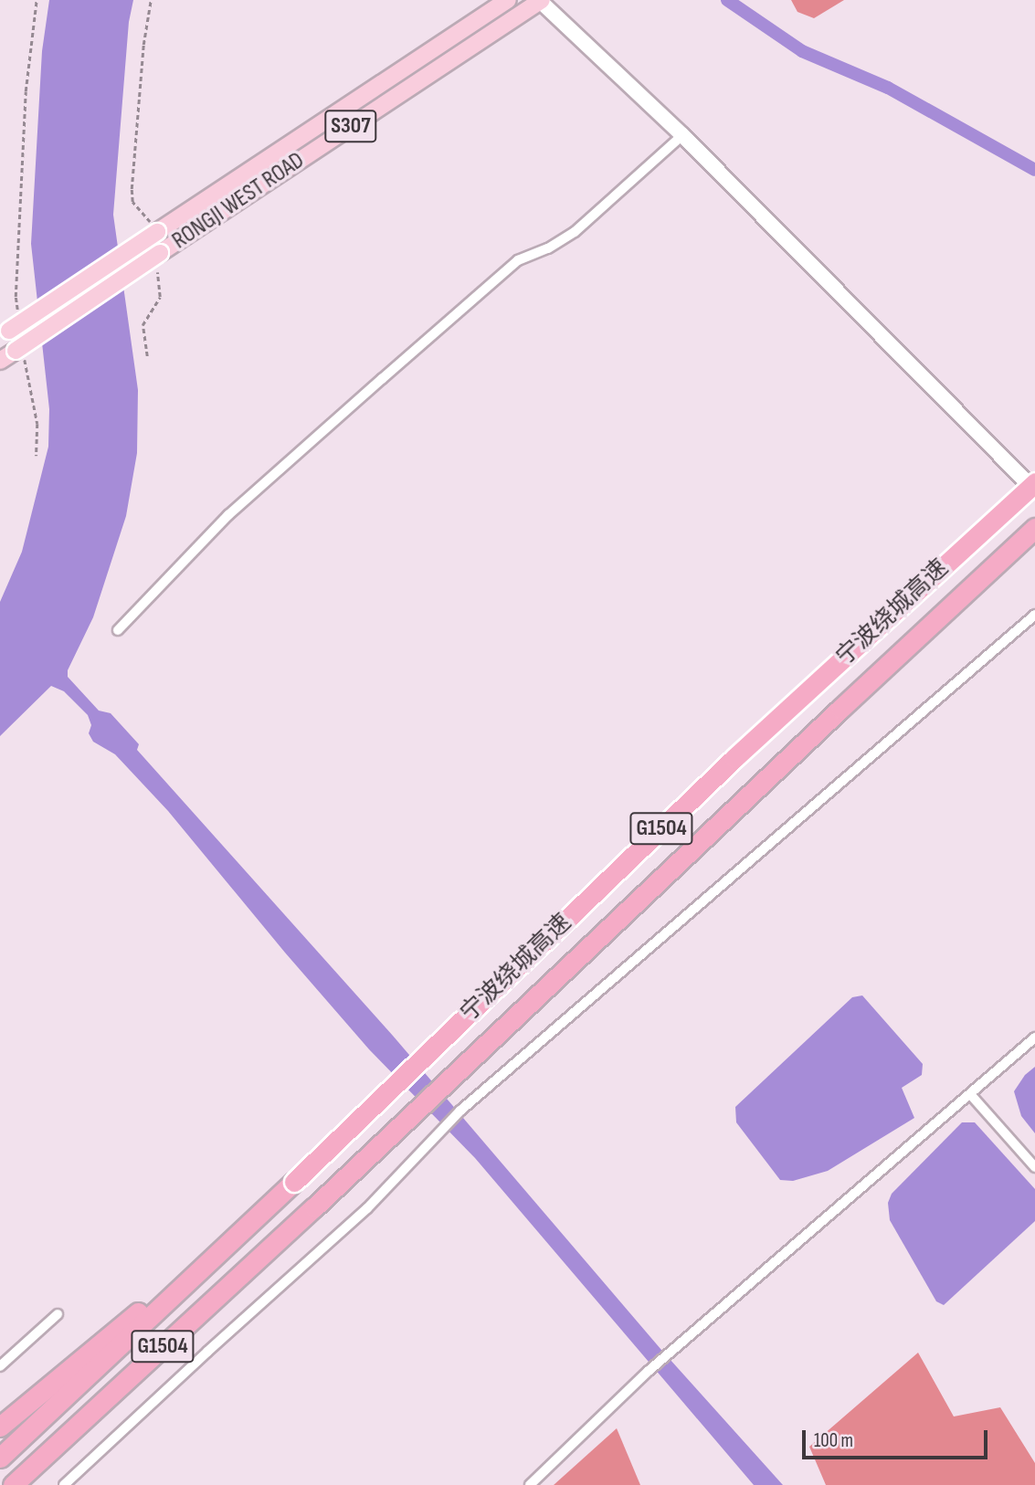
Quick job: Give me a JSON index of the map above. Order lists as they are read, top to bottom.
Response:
{
  "streets": {
    "highway": ["宁波绕城高速", "G1504"],
    "main road": ["S307", "RONGJI WEST ROAD"]
  },
  "scale_bar": "100 m"
}
